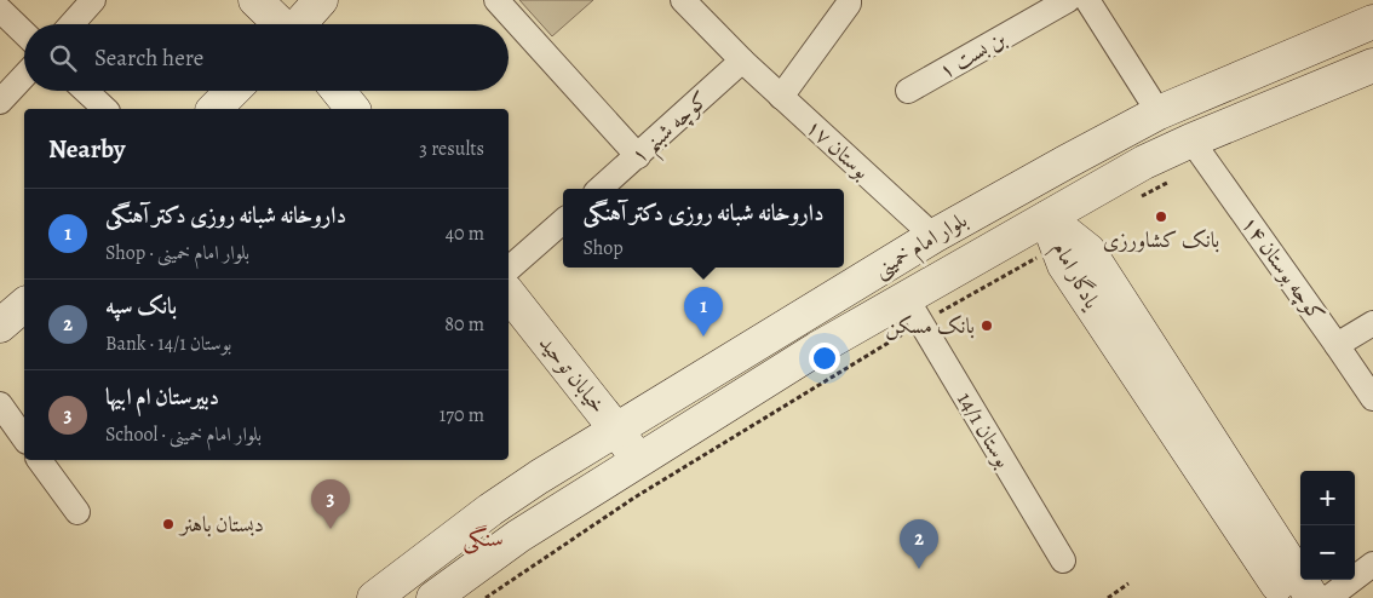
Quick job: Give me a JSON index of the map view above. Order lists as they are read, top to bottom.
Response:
{
  "streets": {
    "street": [
      "بن بست ۱",
      "کوچه شبنم ۱",
      "بوستان ۱۷",
      "بلوار امام خمینی",
      "کوچه بوستان ۱۴",
      "یادگار امام",
      "خیابان توحید",
      "بوستان 14/1"
    ]
  },
  "crossings": [
    ["کوچه شبنم ۱", "بوستان ۱۷"],
    ["بوستان ۱۷", "بلوار امام خمینی"],
    ["بلوار امام خمینی", "کوچه بوستان ۱۴"],
    ["بلوار امام خمینی", "یادگار امام"],
    ["بلوار امام خمینی", "خیابان توحید"],
    ["بلوار امام خمینی", "بوستان 14/1"]
  ],
  "districts": ["سنگی"],
  "places": ["بانک کشاورزی", "بانک مسکن", "دبستان باهنر"],
  "page": {
    "search": "Search here",
    "heading": ["Nearby", "3 results"],
    "list": [
      {
        "mark": "1",
        "name": "داروخانه شبانه روزی دکتر آهنگی",
        "note": "Shop · بلوار امام خمینی",
        "value": "40 m"
      },
      {
        "mark": "2",
        "name": "بانک سپه",
        "note": "Bank · بوستان 14/1",
        "value": "80 m"
      },
      {
        "mark": "3",
        "name": "دبیرستان ام ابیها",
        "note": "School · بلوار امام خمینی",
        "value": "170 m"
      }
    ],
    "popup": ["داروخانه شبانه روزی دکتر آهنگی", "Shop"],
    "pins": ["1", "3", "2"],
    "map_buttons": ["+", "−"]
  }
}
